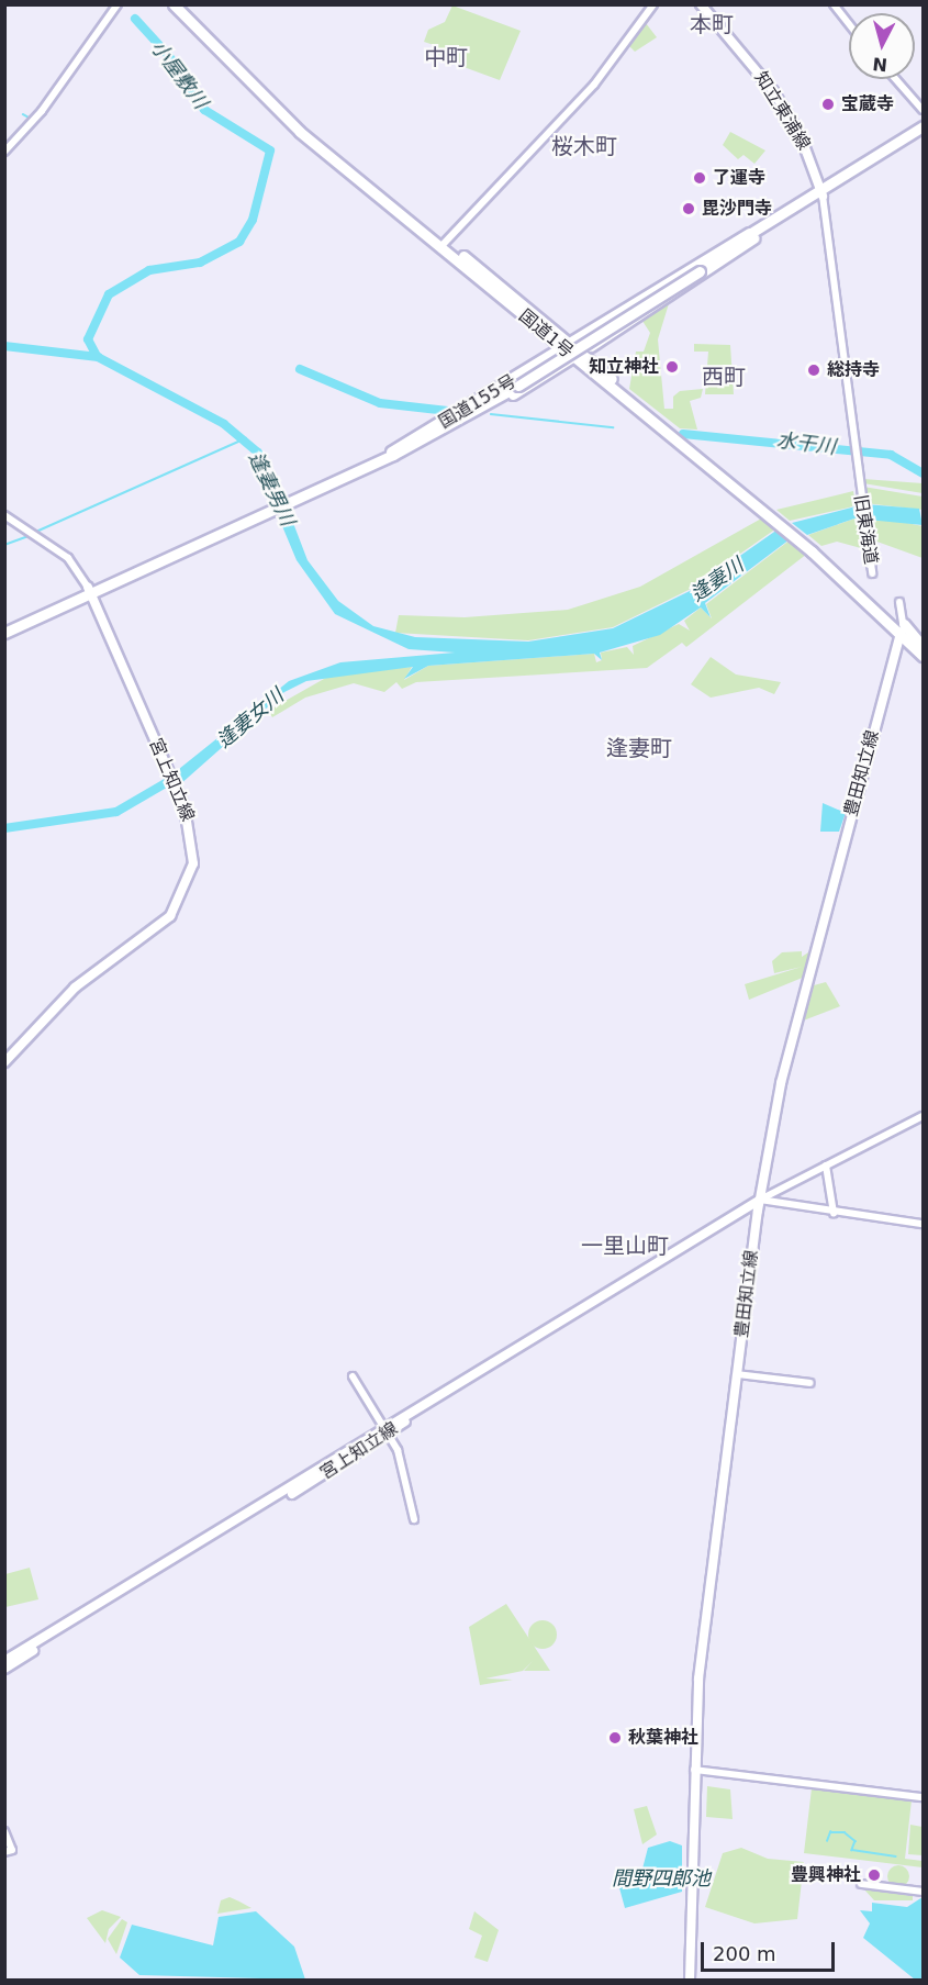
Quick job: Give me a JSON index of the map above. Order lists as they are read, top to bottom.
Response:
{
  "streets": {
    "highway": ["国道1号", "国道155号"],
    "main road": ["知立東浦線", "豊田知立線", "宮上知立線"],
    "street": ["旧東海道"]
  },
  "crossings": [
    ["知立東浦線", "国道155号"],
    ["知立東浦線", "旧東海道"],
    ["国道1号", "豊田知立線"],
    ["国道155号", "旧東海道"],
    ["国道155号", "宮上知立線"],
    ["豊田知立線", "宮上知立線"]
  ],
  "districts": [
    "本町",
    "中町",
    "桜木町",
    "西町",
    "逢妻町",
    "一里山町"
  ],
  "water": [
    "小屋敷川",
    "水干川",
    "逢妻男川",
    "逢妻川",
    "逢妻女川",
    "間野四郎池"
  ],
  "places": [
    "宝蔵寺",
    "了運寺",
    "毘沙門寺",
    "知立神社",
    "総持寺",
    "秋葉神社",
    "豊興神社"
  ],
  "scale_bar": "200 m",
  "north": "bottom"
}
